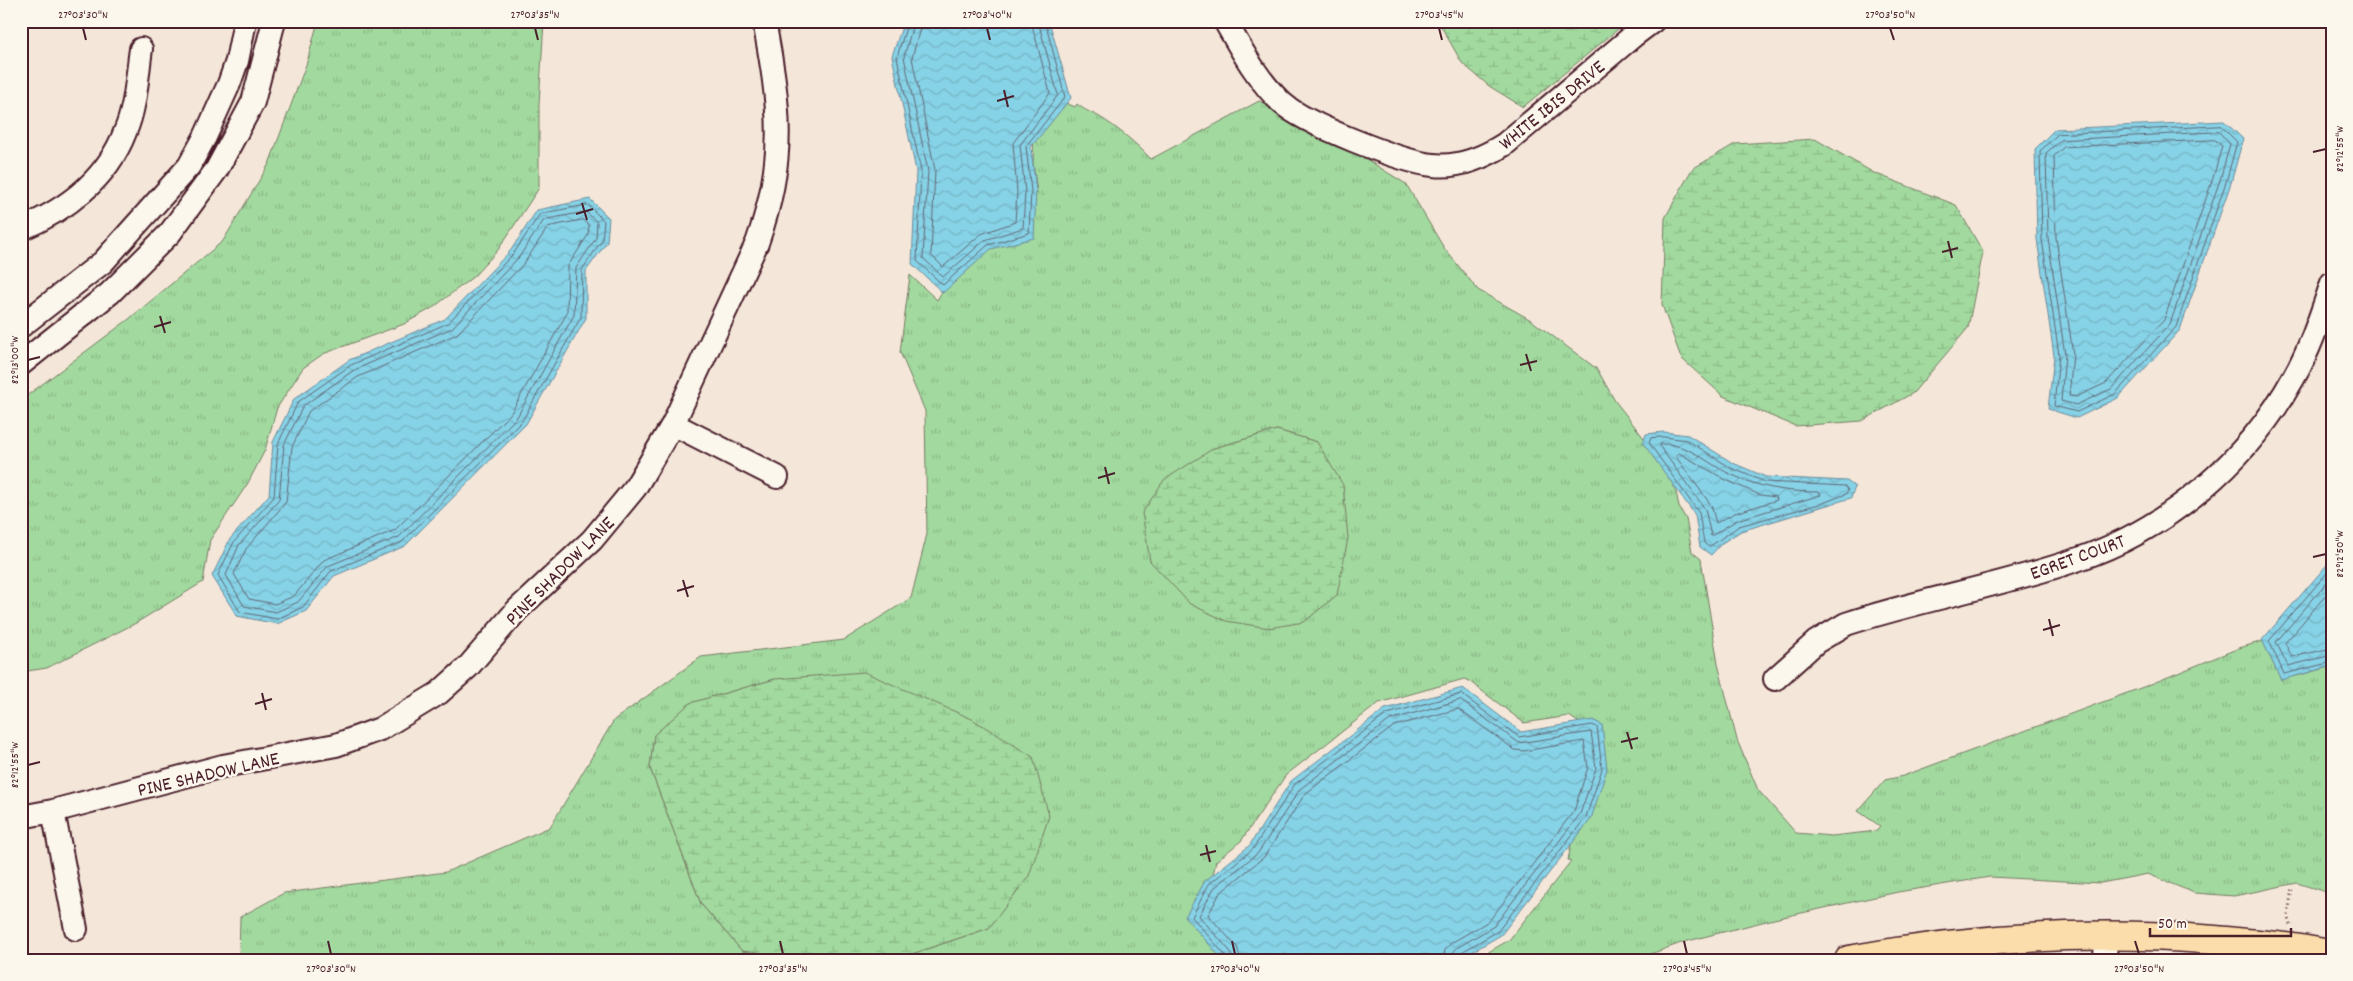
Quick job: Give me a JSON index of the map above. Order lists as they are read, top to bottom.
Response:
{
  "streets": {
    "street": ["WHITE IBIS DRIVE", "EGRET COURT", "PINE SHADOW LANE"]
  },
  "scale_bar": "50 m",
  "coordinates": [
    "27°03'30\"N",
    "27°03'35\"N",
    "27°03'40\"N",
    "27°03'45\"N",
    "27°03'50\"N",
    "82°12'55\"W",
    "82°13'00\"W",
    "82°12'50\"W"
  ]
}
